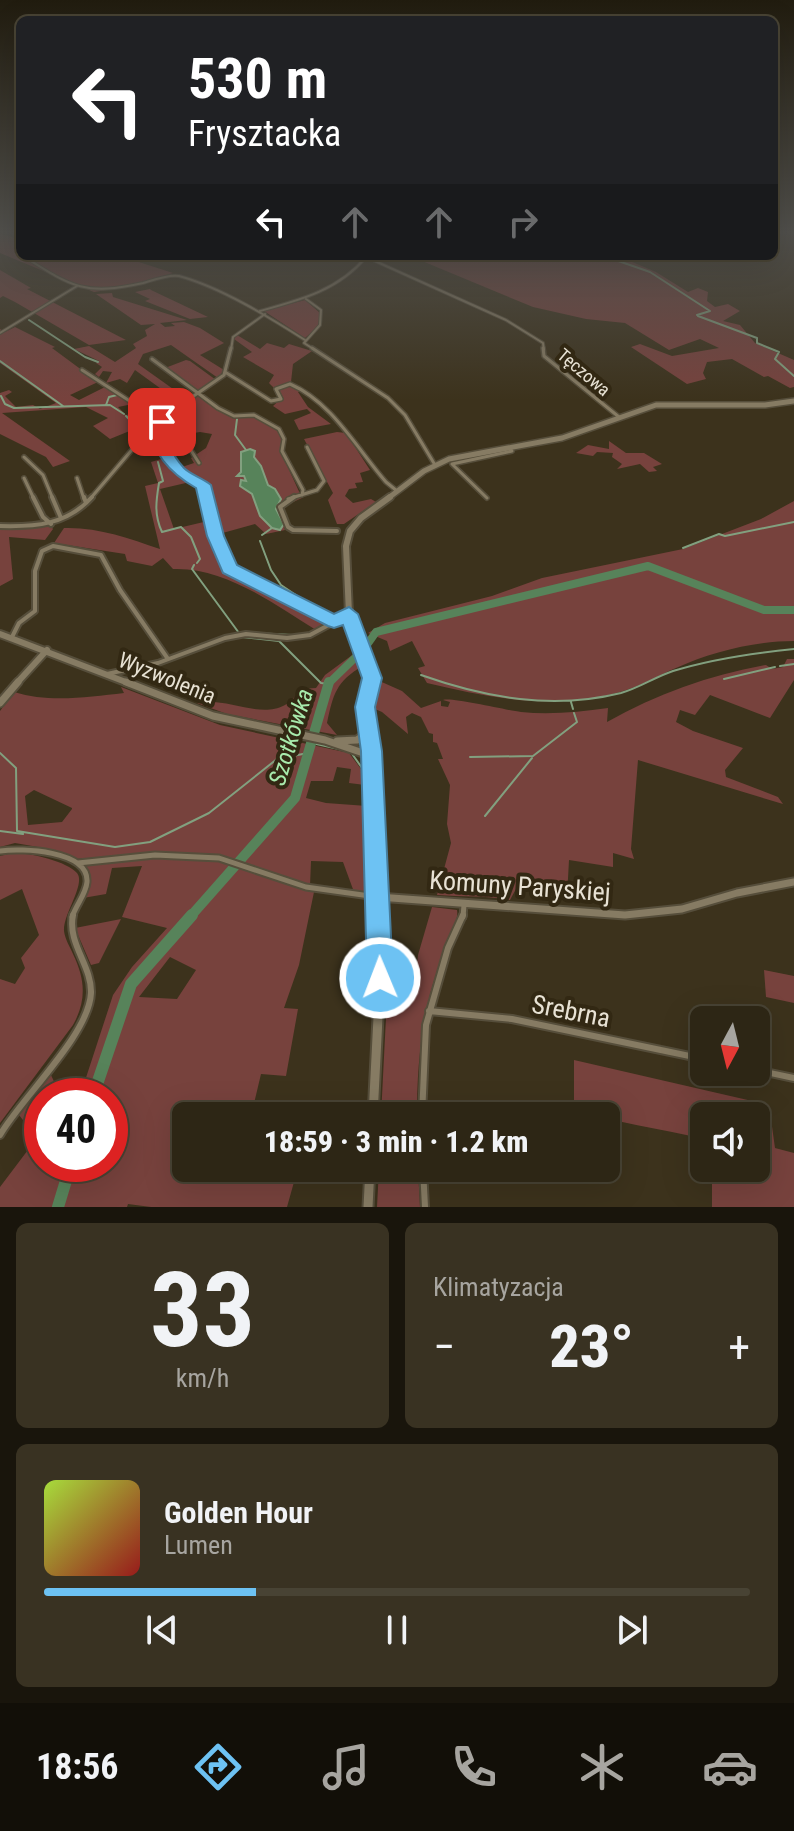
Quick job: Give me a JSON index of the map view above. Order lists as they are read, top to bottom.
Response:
{
  "streets": {
    "street": [
      "Tęczowa",
      "Wyzwolenia",
      "Komuny Paryskiej",
      "Srebrna"
    ]
  },
  "water": ["Szotkówka"],
  "north": "bottom",
  "page": {
    "turn": ["530 m", "Frysztacka"],
    "limit": "40",
    "trip": "18:59 · 3 min · 1.2 km",
    "tile": [
      ["33", "km/h"],
      "Klimatyzacja"
    ],
    "heat": ["−", "23°", "+"],
    "song": ["Golden Hour", "Lumen"],
    "tabs": "18:56"
  }
}
